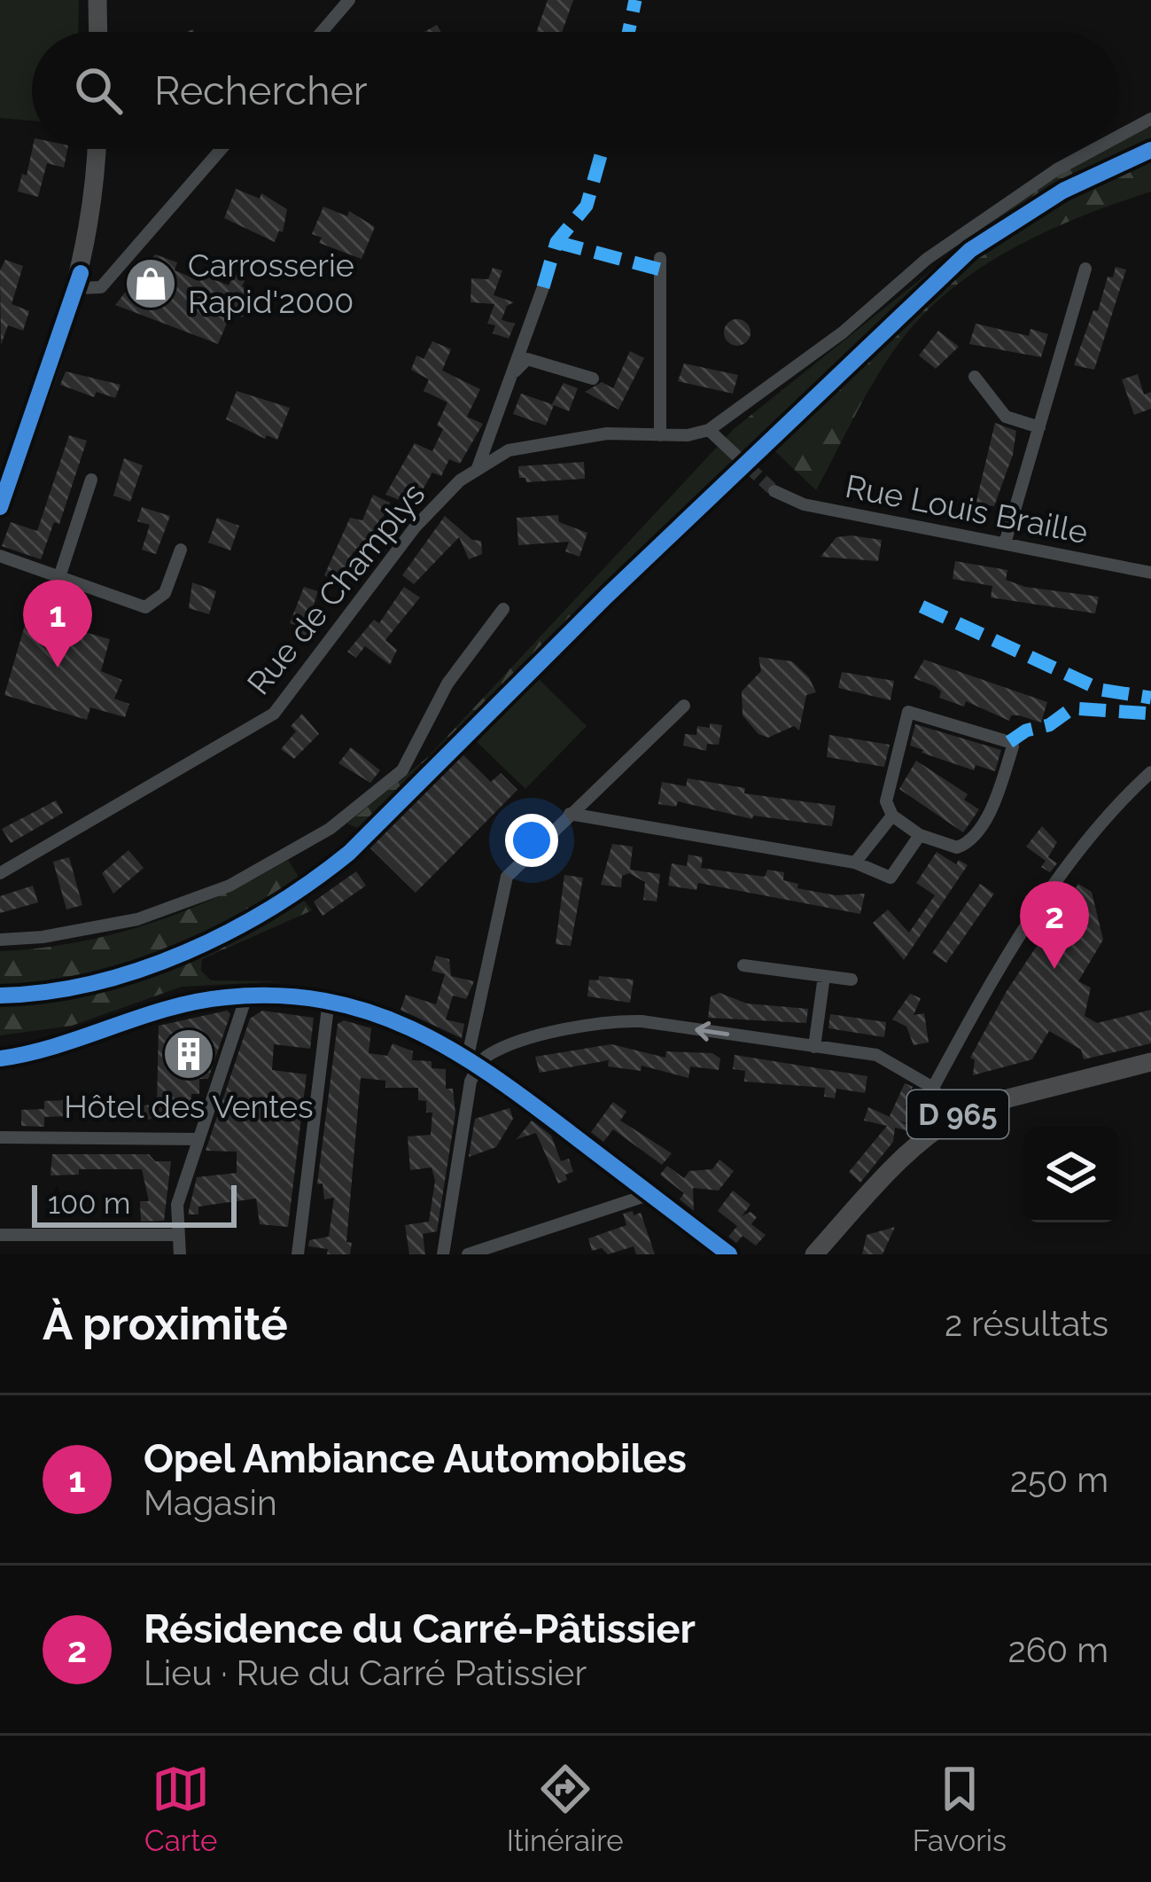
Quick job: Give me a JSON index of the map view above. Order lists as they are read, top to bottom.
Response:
{
  "streets": {
    "main road": ["D 965"],
    "street": ["Rue Louis Braille", "Rue de Champlys"]
  },
  "places": {
    "shop": ["Carrosserie Rapid'2000"],
    "building": ["Hôtel des Ventes"]
  },
  "scale_bar": "100 m",
  "page": {
    "search": "Rechercher",
    "pins": ["1", "2"],
    "scale": "100 m",
    "heading": ["À proximité", "2 résultats"],
    "list": [
      {
        "mark": "1",
        "name": "Opel Ambiance Automobiles",
        "note": "Magasin",
        "value": "250 m"
      },
      {
        "mark": "2",
        "name": "Résidence du Carré-Pâtissier",
        "note": "Lieu · Rue du Carré Patissier",
        "value": "260 m"
      }
    ],
    "nav": ["Carte", "Itinéraire", "Favoris"]
  }
}
